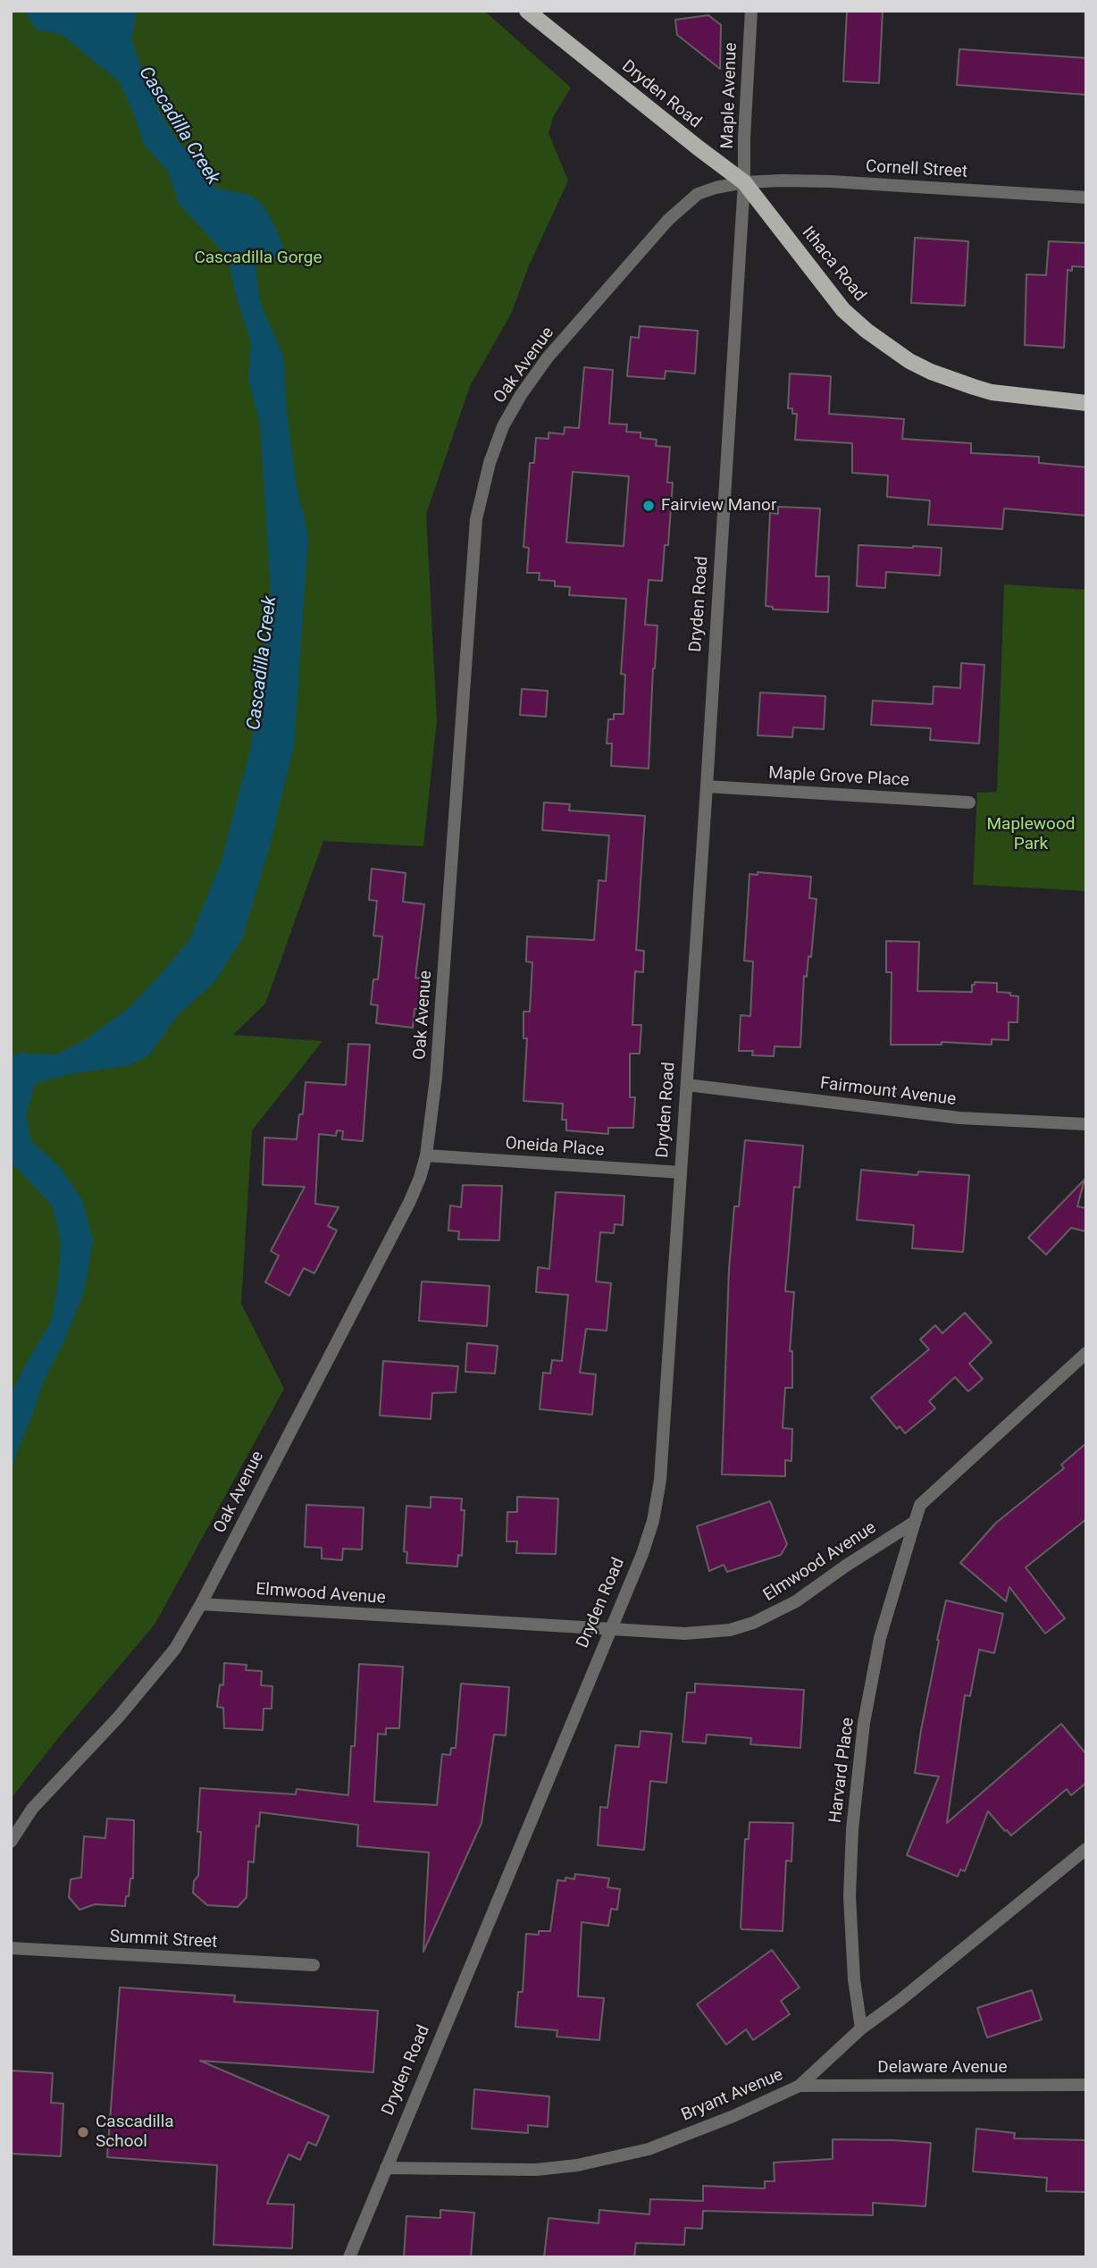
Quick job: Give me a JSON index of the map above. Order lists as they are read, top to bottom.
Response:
{
  "streets": {
    "main road": ["Dryden Road", "Ithaca Road"],
    "street": [
      "Maple Avenue",
      "Cornell Street",
      "Oak Avenue",
      "Maple Grove Place",
      "Fairmount Avenue",
      "Oneida Place",
      "Elmwood Avenue",
      "Harvard Place",
      "Summit Street",
      "Delaware Avenue",
      "Bryant Avenue"
    ]
  },
  "crossings": [
    ["Dryden Road", "Maple Avenue"],
    ["Dryden Road", "Cornell Street"],
    ["Dryden Road", "Ithaca Road"],
    ["Dryden Road", "Oak Avenue"],
    ["Dryden Road", "Maple Grove Place"],
    ["Dryden Road", "Fairmount Avenue"],
    ["Dryden Road", "Oneida Place"],
    ["Dryden Road", "Elmwood Avenue"],
    ["Dryden Road", "Bryant Avenue"],
    ["Maple Avenue", "Cornell Street"],
    ["Maple Avenue", "Ithaca Road"],
    ["Maple Avenue", "Oak Avenue"],
    ["Cornell Street", "Ithaca Road"],
    ["Cornell Street", "Oak Avenue"],
    ["Ithaca Road", "Oak Avenue"],
    ["Oak Avenue", "Oneida Place"],
    ["Oak Avenue", "Elmwood Avenue"],
    ["Elmwood Avenue", "Harvard Place"],
    ["Harvard Place", "Bryant Avenue"],
    ["Delaware Avenue", "Bryant Avenue"]
  ],
  "water": ["Cascadilla Creek"],
  "parks": ["Cascadilla Gorge", "Maplewood Park"],
  "places": ["Fairview Manor", "Cascadilla School"]
}
